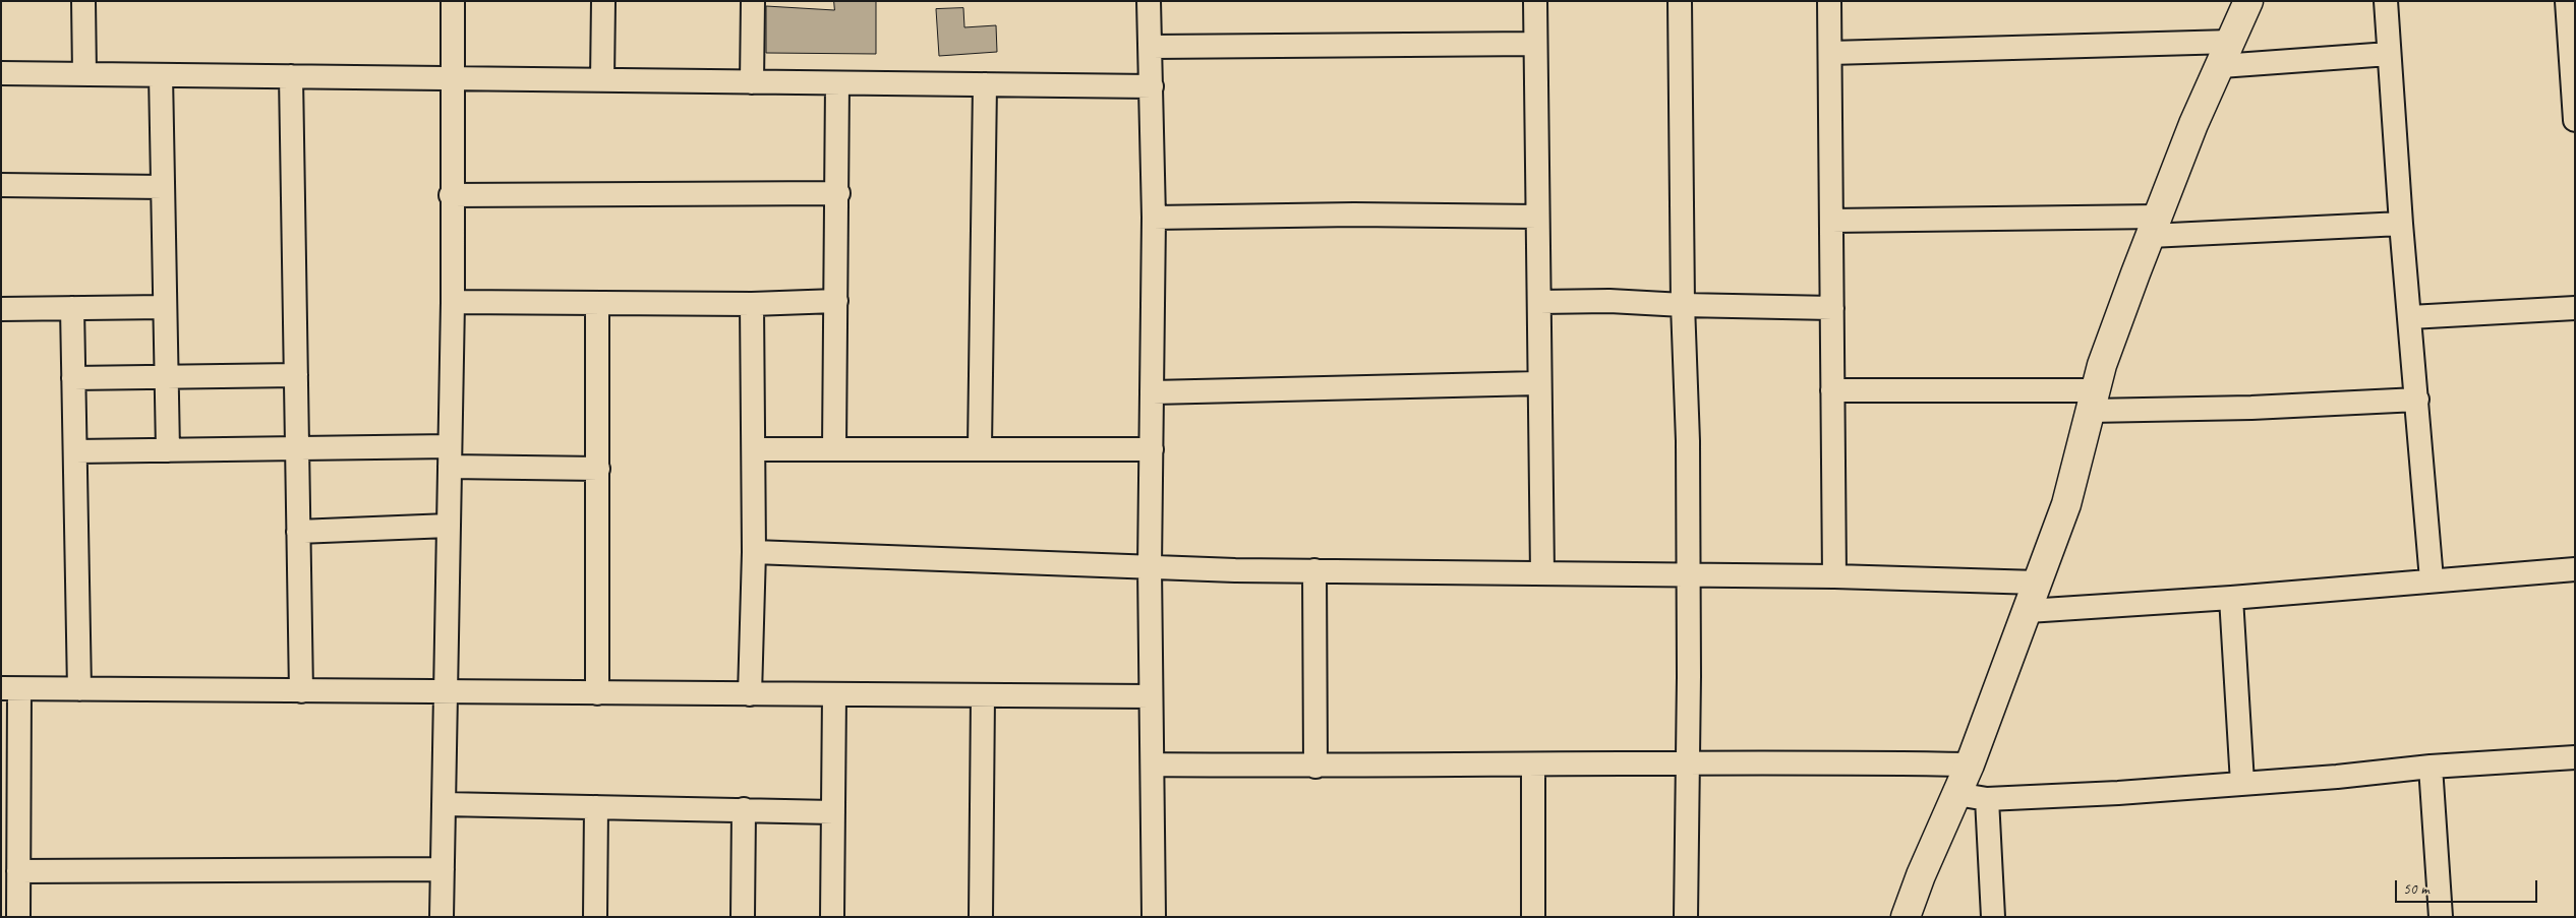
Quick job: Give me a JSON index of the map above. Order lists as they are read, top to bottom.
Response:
{
  "scale_bar": "50 m"
}
